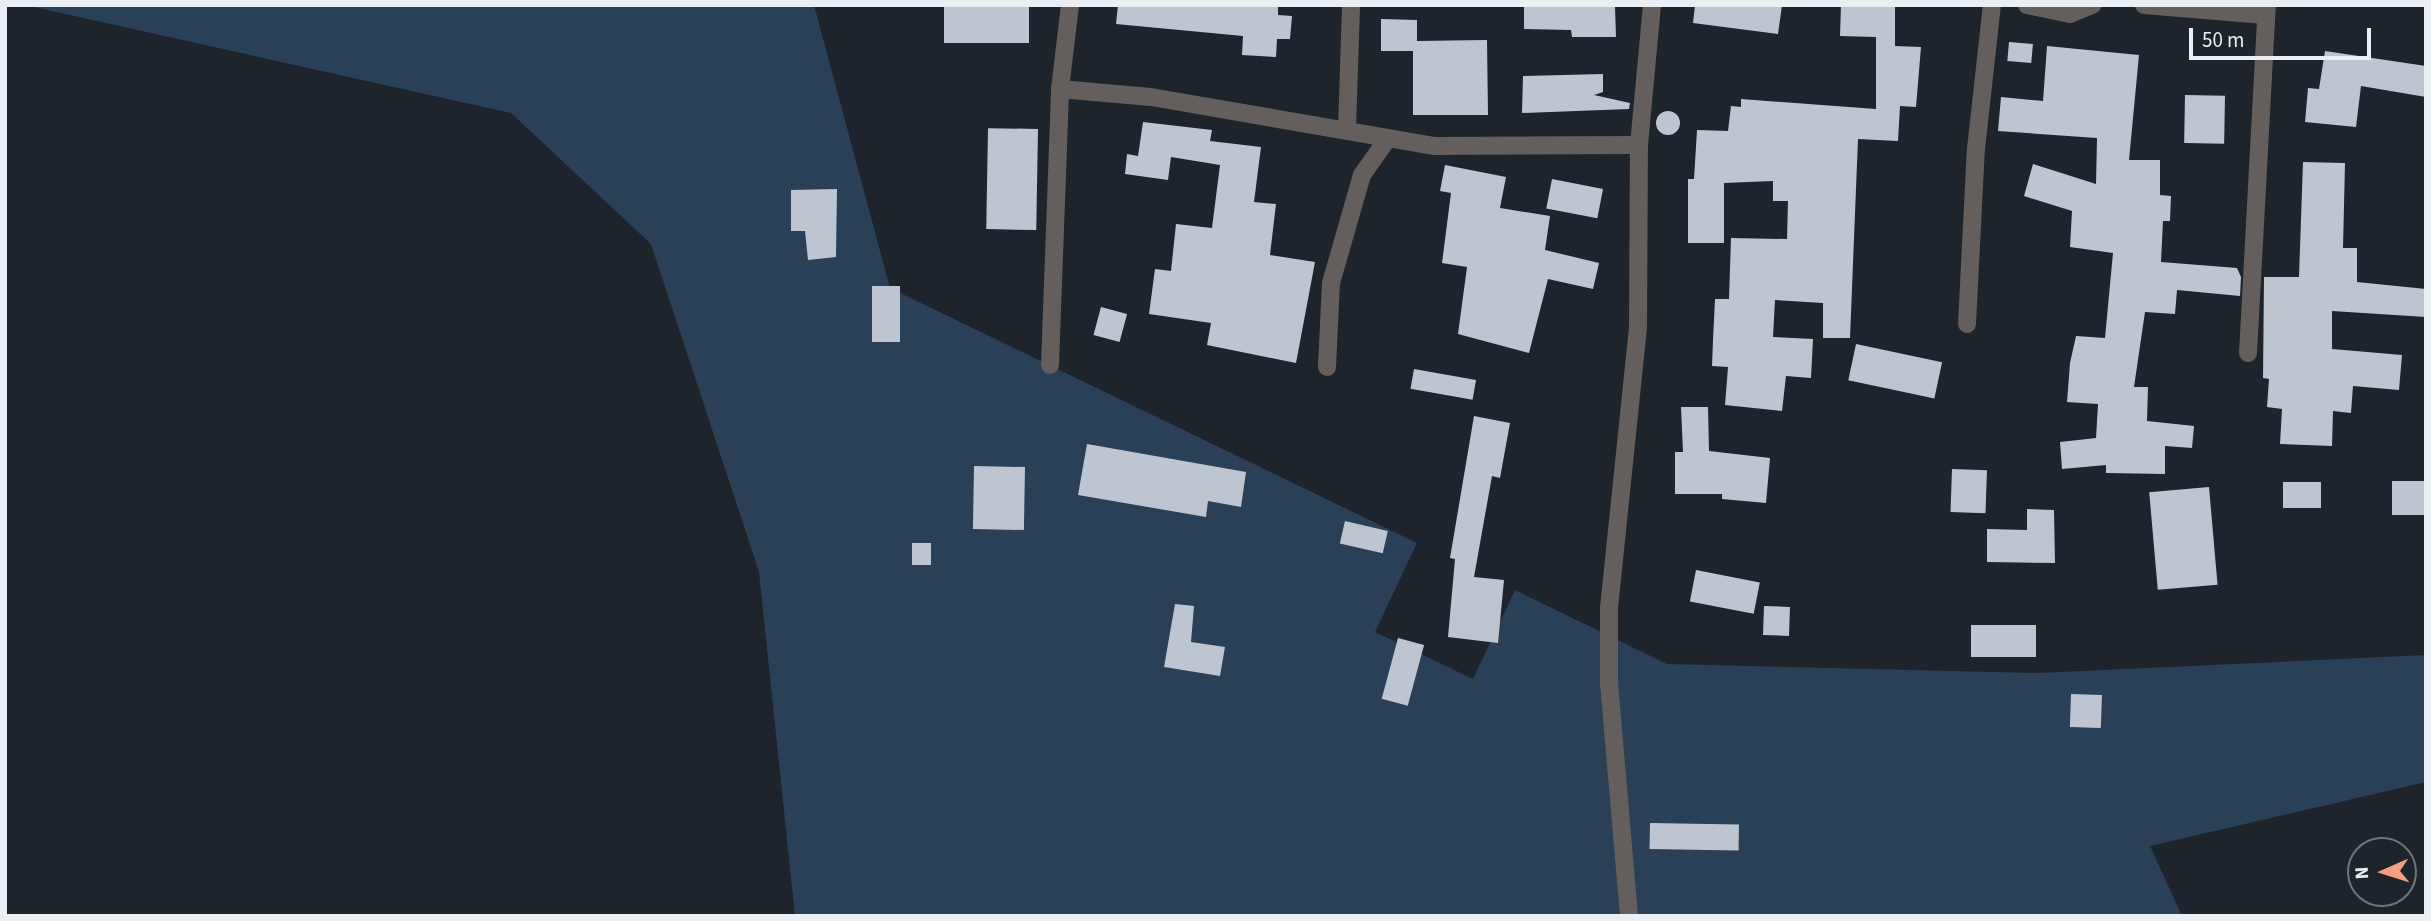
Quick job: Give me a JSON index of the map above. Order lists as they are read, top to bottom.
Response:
{
  "scale_bar": "50 m",
  "north": "left"
}
